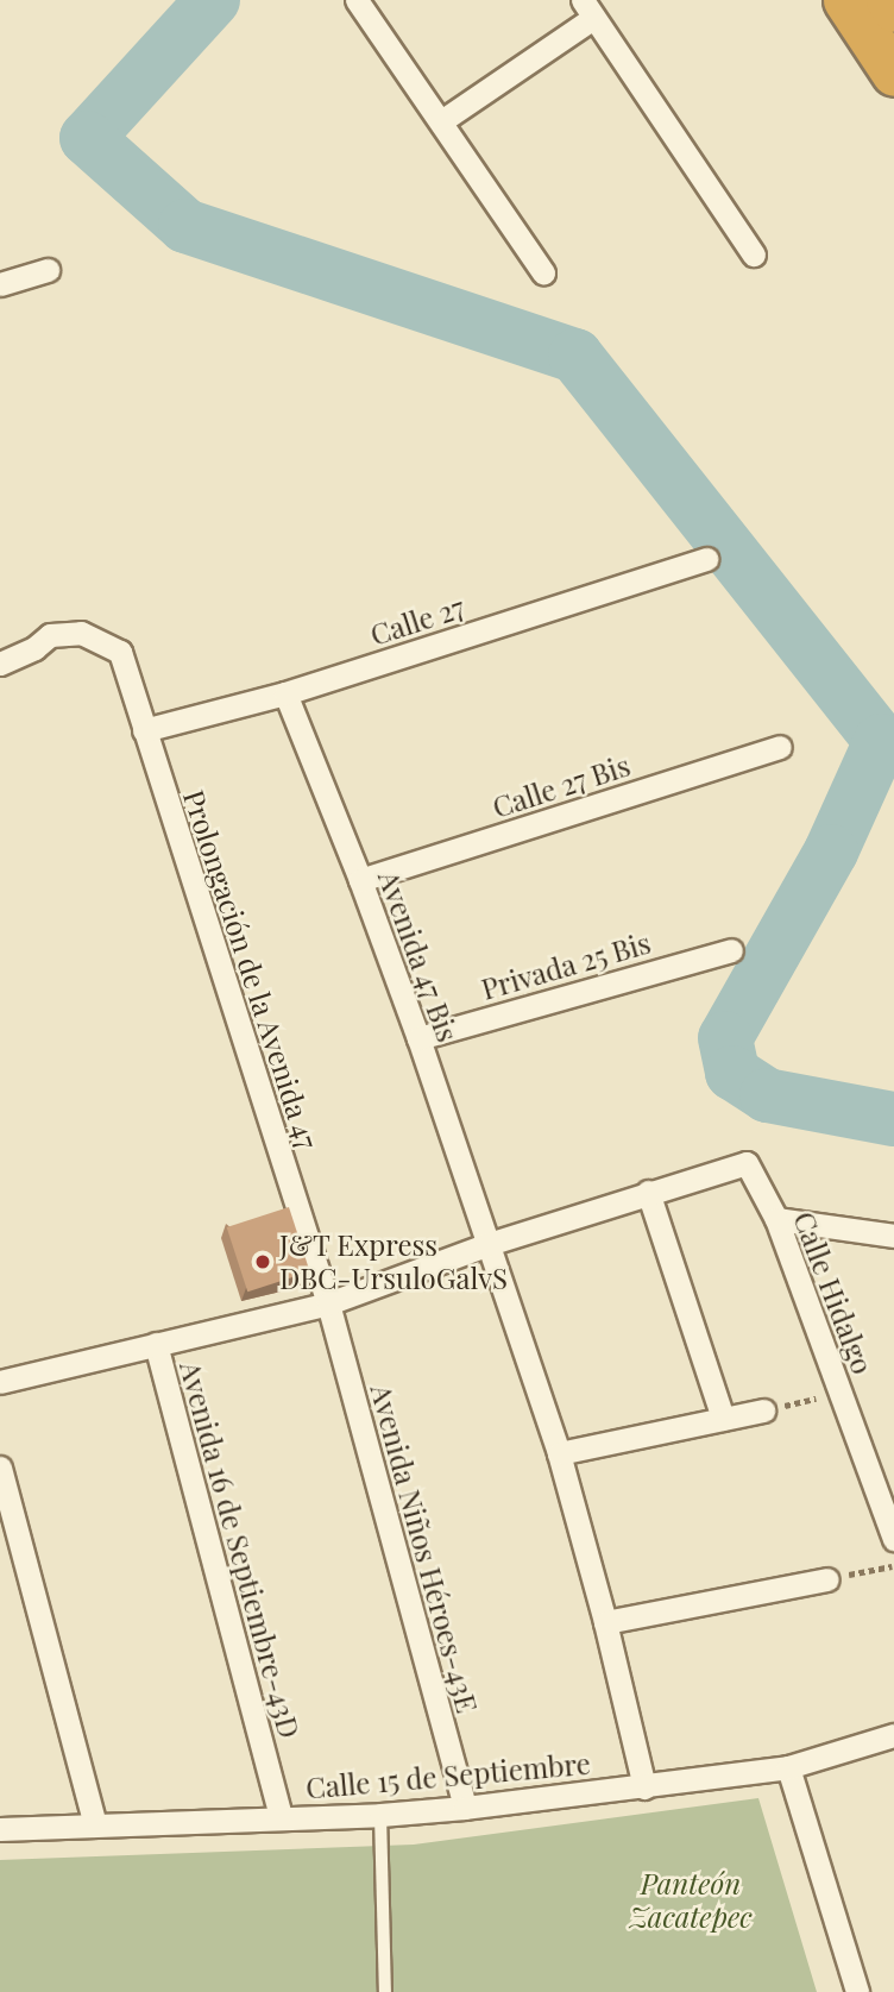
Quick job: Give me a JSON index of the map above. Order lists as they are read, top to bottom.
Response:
{
  "streets": {
    "street": [
      "Calle 27",
      "Calle 27 Bis",
      "Avenida 47 Bis",
      "Privada 25 Bis",
      "Prolongación de la Avenida 47",
      "Calle Hidalgo",
      "Avenida Niños Héroes-43E",
      "Avenida 16 de Septiembre-43D",
      "Calle 15 de Septiembre"
    ]
  },
  "crossings": [
    ["Calle 27", "Avenida 47 Bis"],
    ["Calle 27", "Prolongación de la Avenida 47"],
    ["Calle 27 Bis", "Avenida 47 Bis"],
    ["Avenida 47 Bis", "Privada 25 Bis"],
    ["Avenida 47 Bis", "Calle 15 de Septiembre"],
    ["Prolongación de la Avenida 47", "Avenida Niños Héroes-43E"],
    ["Avenida Niños Héroes-43E", "Calle 15 de Septiembre"],
    ["Avenida 16 de Septiembre-43D", "Calle 15 de Septiembre"]
  ],
  "parks": ["Panteón Zacatepec"],
  "places": ["J&T Express DBC-UrsuloGalvS"]
}
